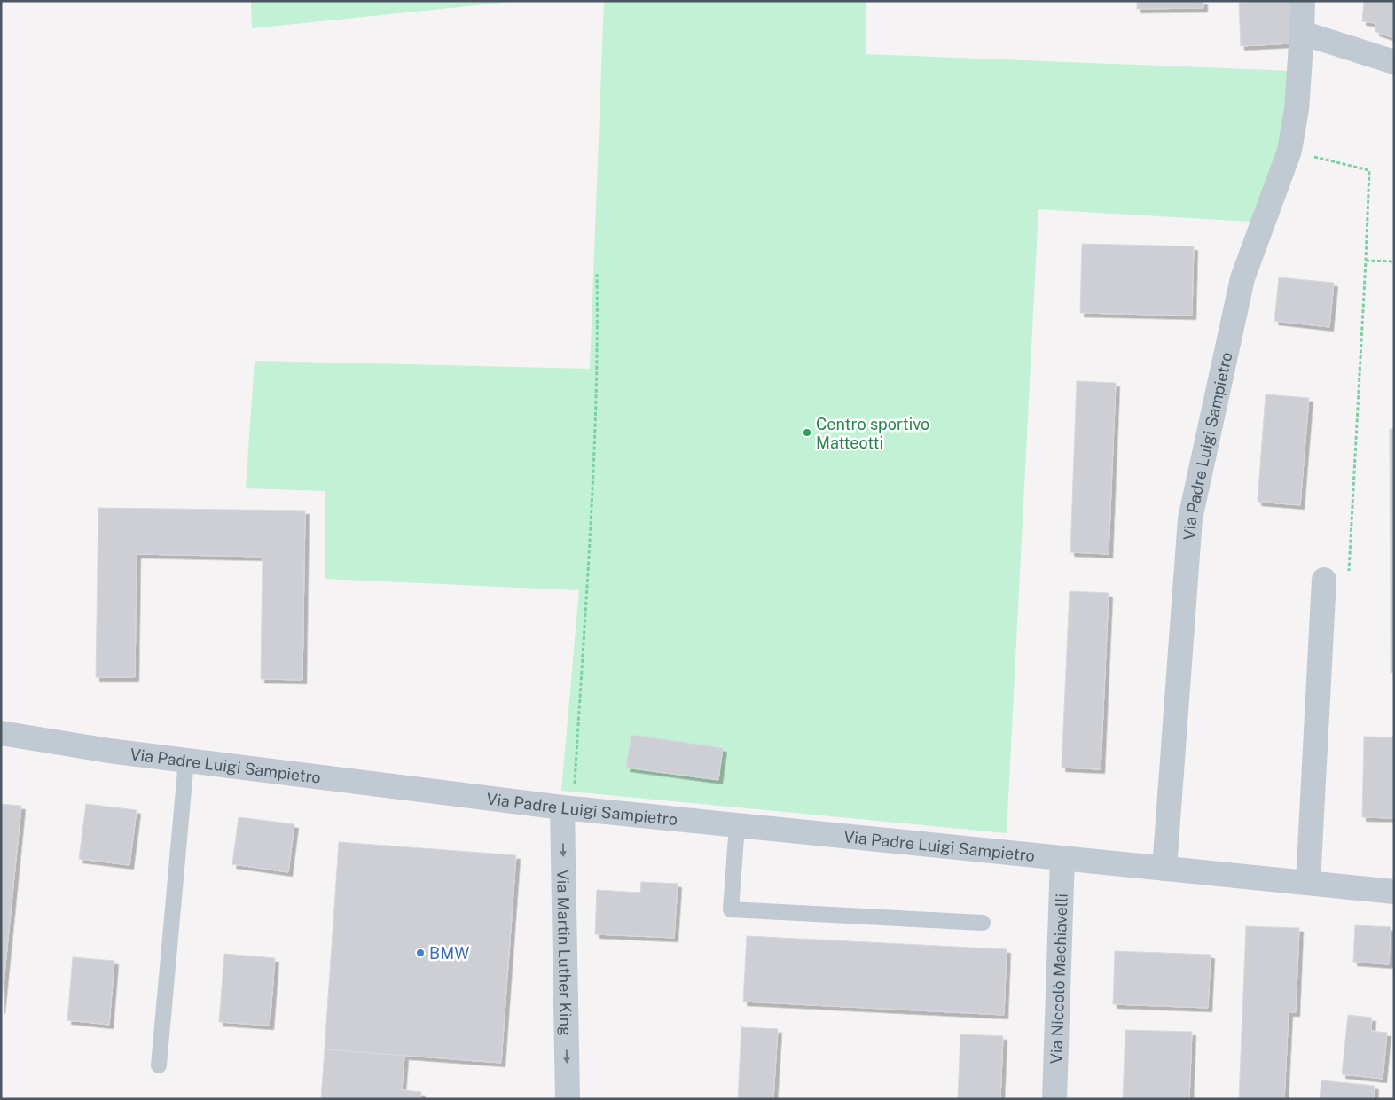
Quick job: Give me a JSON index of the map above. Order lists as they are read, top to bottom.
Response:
{
  "streets": {
    "street": ["Via Padre Luigi Sampietro", "Via Martin Luther King", "Via Niccolò Machiavelli"]
  },
  "crossings": [
    ["Via Padre Luigi Sampietro", "Via Martin Luther King"],
    ["Via Padre Luigi Sampietro", "Via Niccolò Machiavelli"]
  ],
  "one_way": ["Via Martin Luther King"],
  "places": ["Centro sportivo Matteotti", "BMW"]
}
